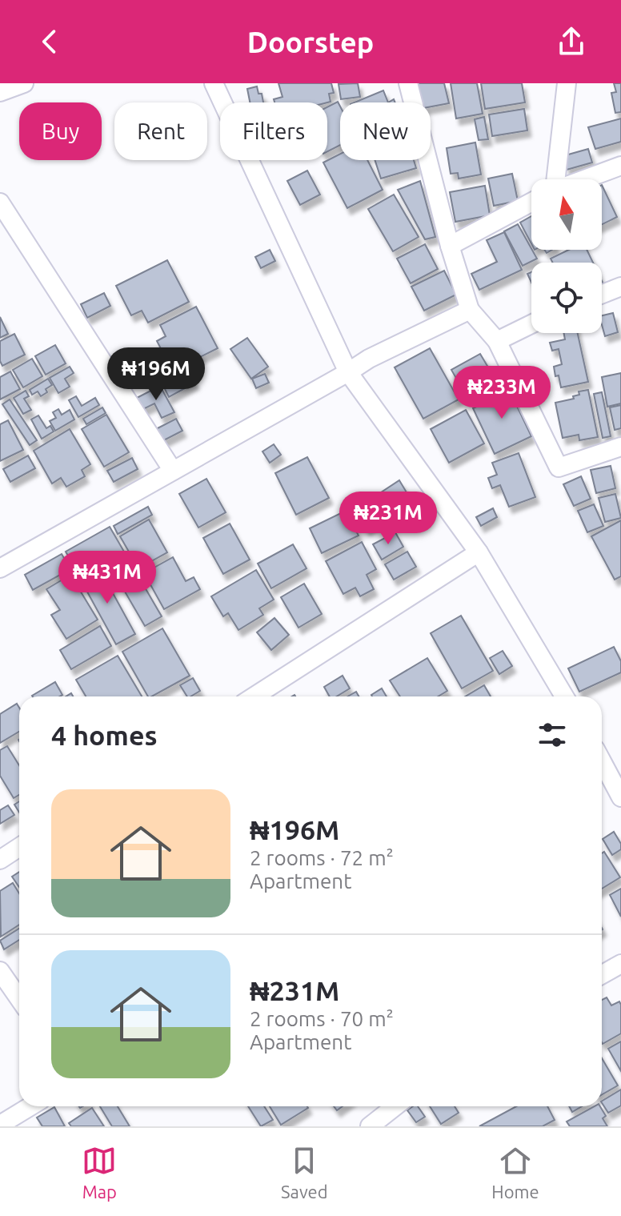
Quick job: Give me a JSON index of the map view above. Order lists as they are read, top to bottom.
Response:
{
  "north": "top",
  "page": {
    "header": "Doorstep",
    "chip": [
      "Buy",
      "Rent",
      "Filters",
      "New"
    ],
    "price": [
      "₦196M",
      "₦233M",
      "₦231M",
      "₦431M"
    ],
    "heading": "4 homes",
    "list": [
      {
        "name": "₦196M",
        "note": "2 rooms · 72 m² · Apartment"
      },
      {
        "name": "₦231M",
        "note": "2 rooms · 70 m² · Apartment"
      }
    ],
    "tabs": ["Map", "Saved", "Home"]
  }
}
